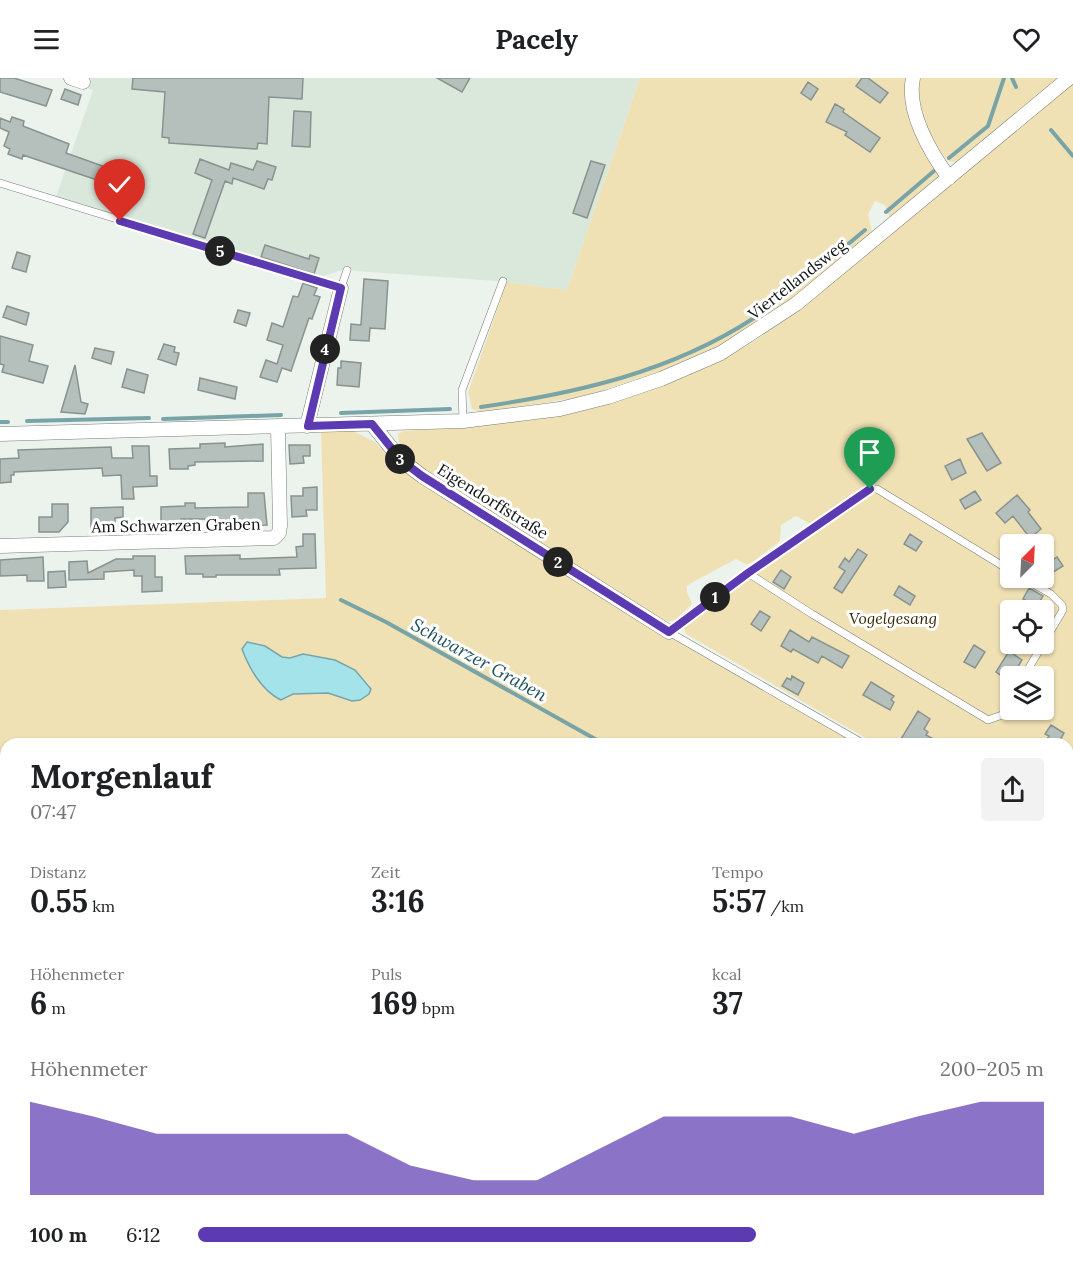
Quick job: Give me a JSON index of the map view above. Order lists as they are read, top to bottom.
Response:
{
  "streets": {
    "street": ["Viertellandsweg", "Eigendorffstraße", "Am Schwarzen Graben"]
  },
  "crossings": [
    ["Viertellandsweg", "Eigendorffstraße"]
  ],
  "water": ["Schwarzer Graben"],
  "parks": ["Vogelgesang"],
  "north": "top right",
  "page": {
    "header": "Pacely",
    "pins": [
      "5",
      "4",
      "3",
      "2",
      "1"
    ],
    "heading": ["Morgenlauf", "07:47"],
    "stats": [
      ["Distanz", "0.55 km"],
      ["Zeit", "3:16"],
      ["Tempo", "5:57 /km"],
      ["Höhenmeter", "6 m"],
      ["Puls", "169 bpm"],
      ["kcal", "37"]
    ],
    "chart": ["Höhenmeter", "200–205 m"],
    "list": [
      {
        "name": "100 m",
        "note": "6:12"
      }
    ]
  }
}
